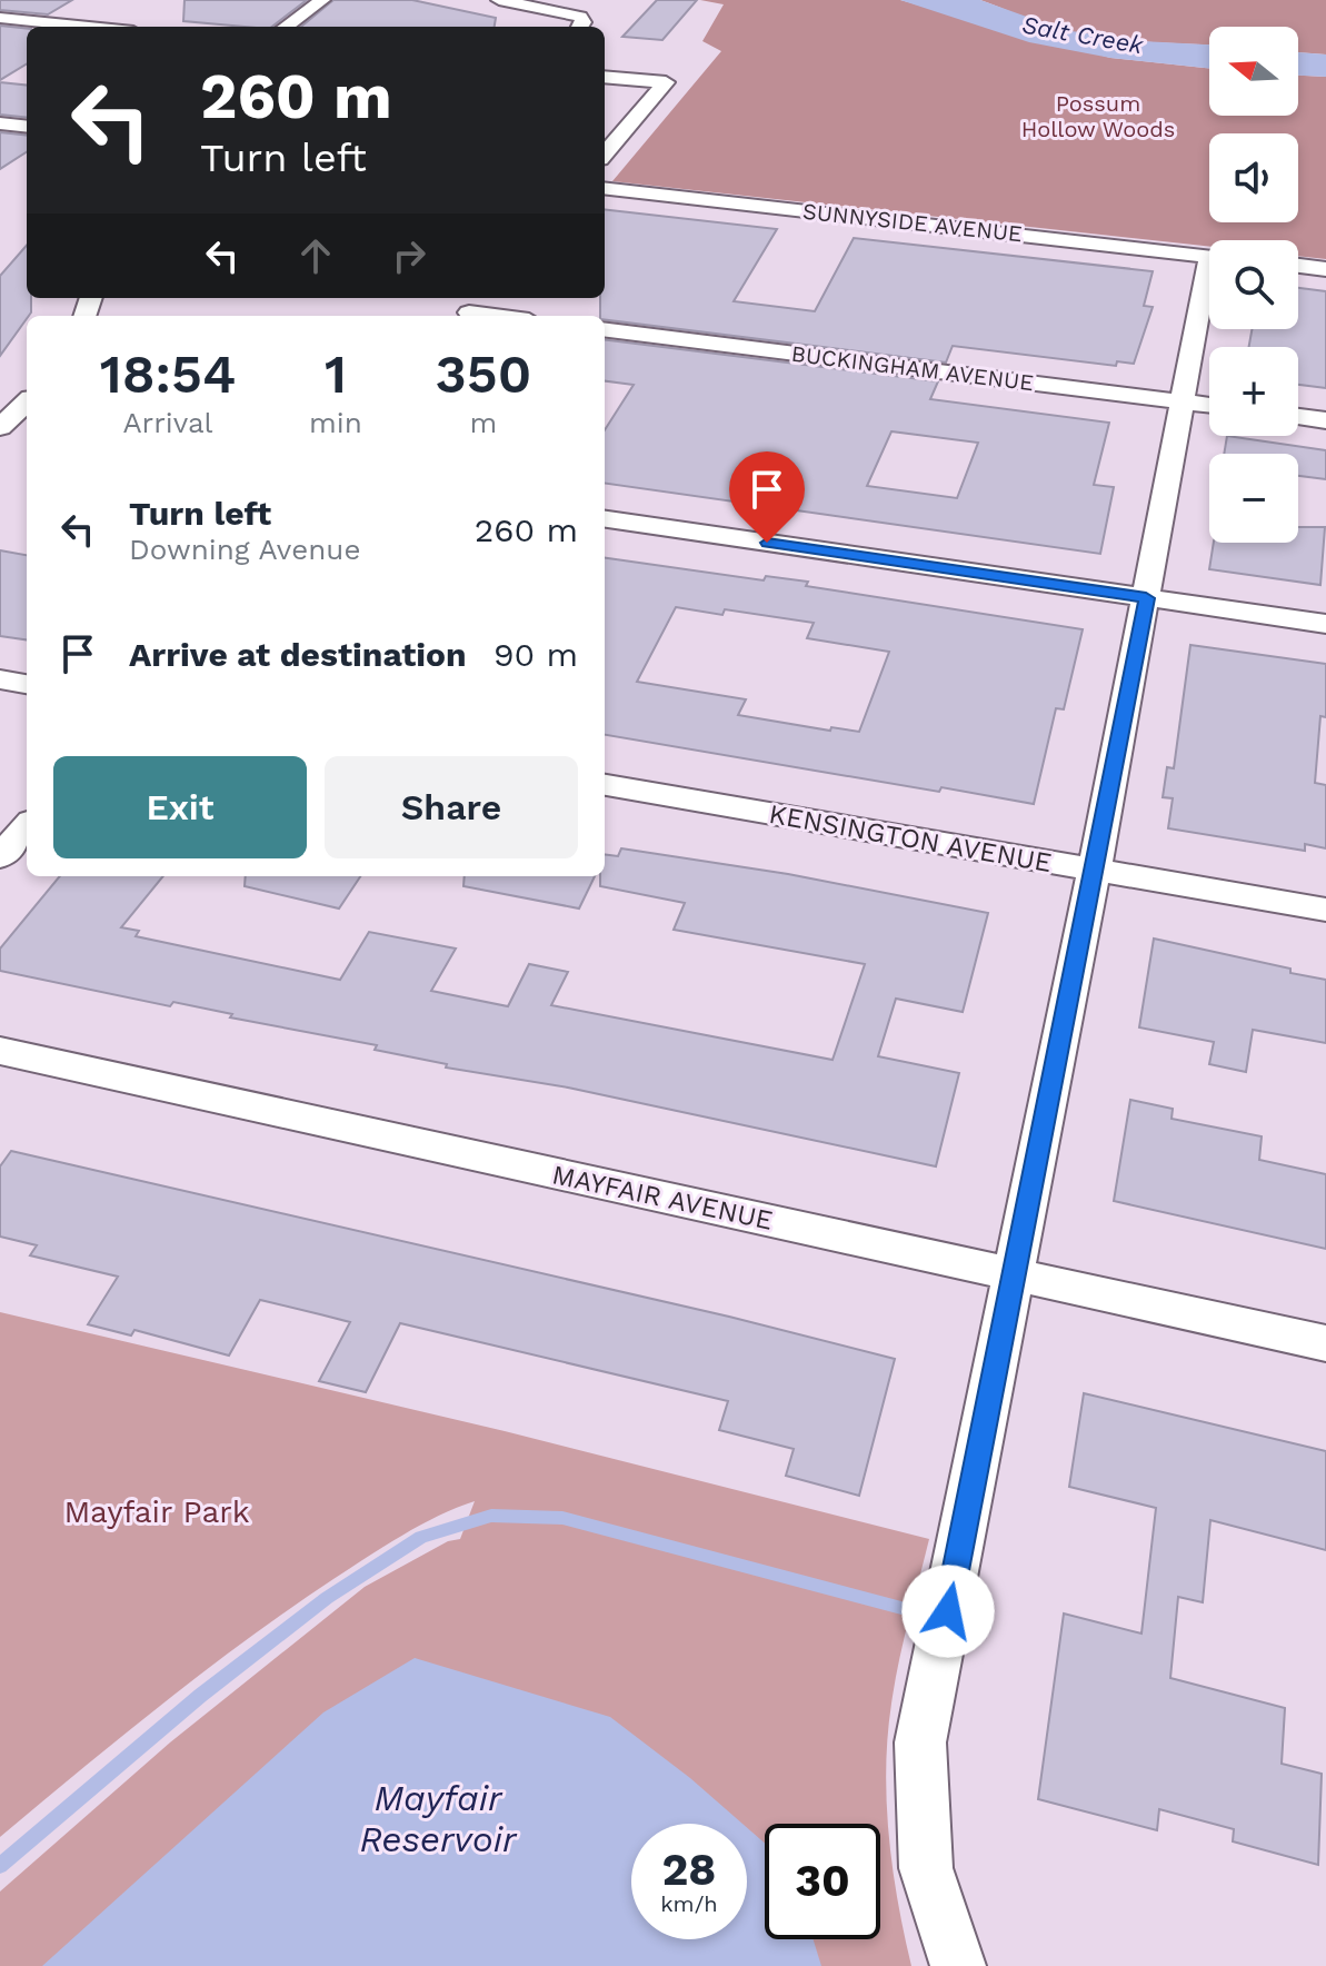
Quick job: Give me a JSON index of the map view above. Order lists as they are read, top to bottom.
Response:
{
  "streets": {
    "street": [
      "SUNNYSIDE AVENUE",
      "BUCKINGHAM AVENUE",
      "KENSINGTON AVENUE",
      "MAYFAIR AVENUE"
    ]
  },
  "water": ["Salt Creek", "Mayfair Reservoir"],
  "parks": ["Possum Hollow Woods", "Mayfair Park"],
  "north": "left",
  "page": {
    "map_buttons": ["+", "−"],
    "turn": ["260 m", "Turn left"],
    "eta": [
      "18:54",
      "Arrival",
      "1",
      "min",
      "350",
      "m"
    ],
    "list": [
      {
        "name": "Turn left",
        "note": "Downing Avenue",
        "value": "260 m"
      },
      {
        "name": "Arrive at destination",
        "value": "90 m"
      }
    ],
    "buttons": ["Exit", "Share"],
    "speed": "28 km/h",
    "limit": "30"
  }
}
